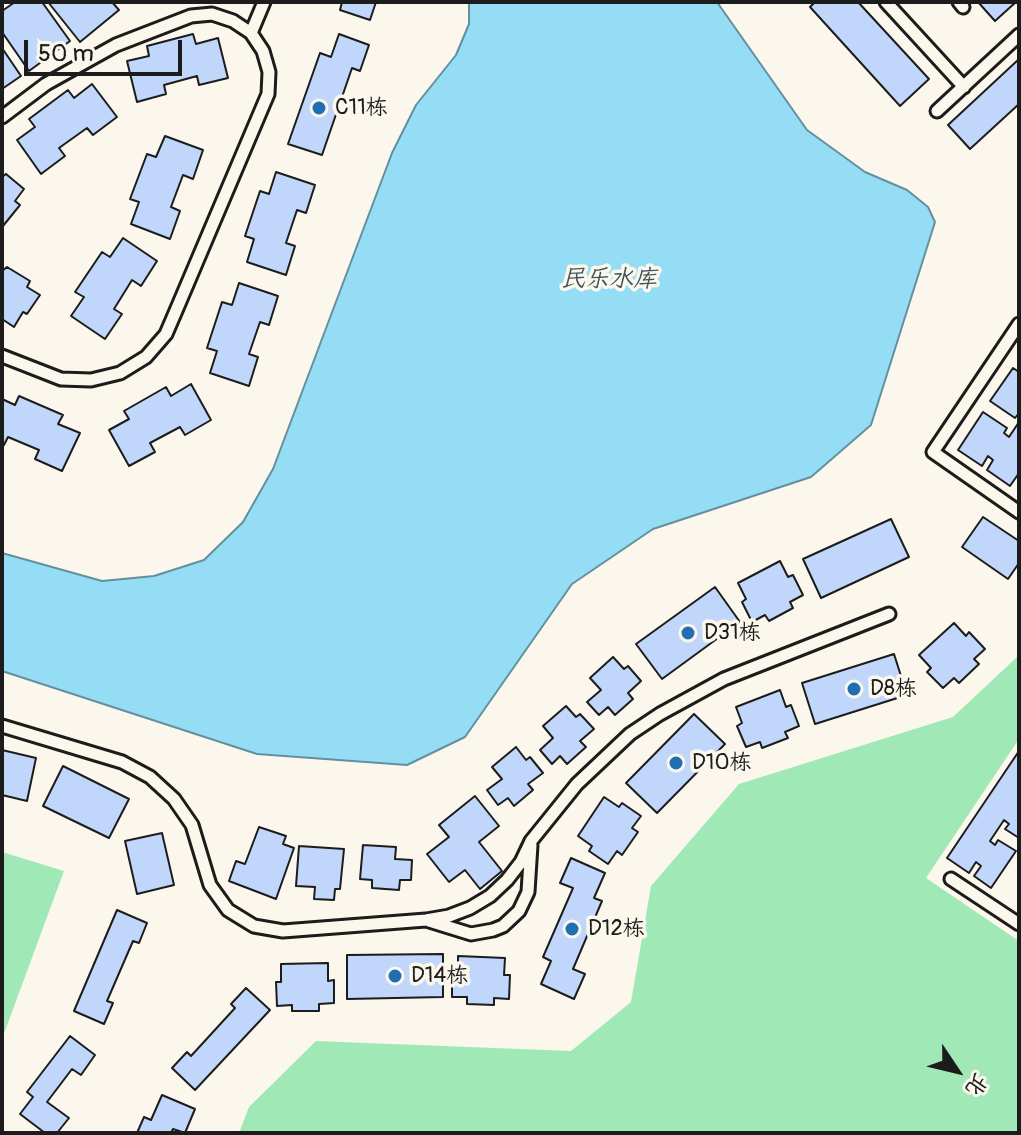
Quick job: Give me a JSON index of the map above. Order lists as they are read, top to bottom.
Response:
{
  "water": ["民乐水库"],
  "places": [
    "C11栋",
    "D31栋",
    "D8栋",
    "D10栋",
    "D12栋",
    "D14栋"
  ],
  "scale_bar": "50 m",
  "north": "bottom right"
}
